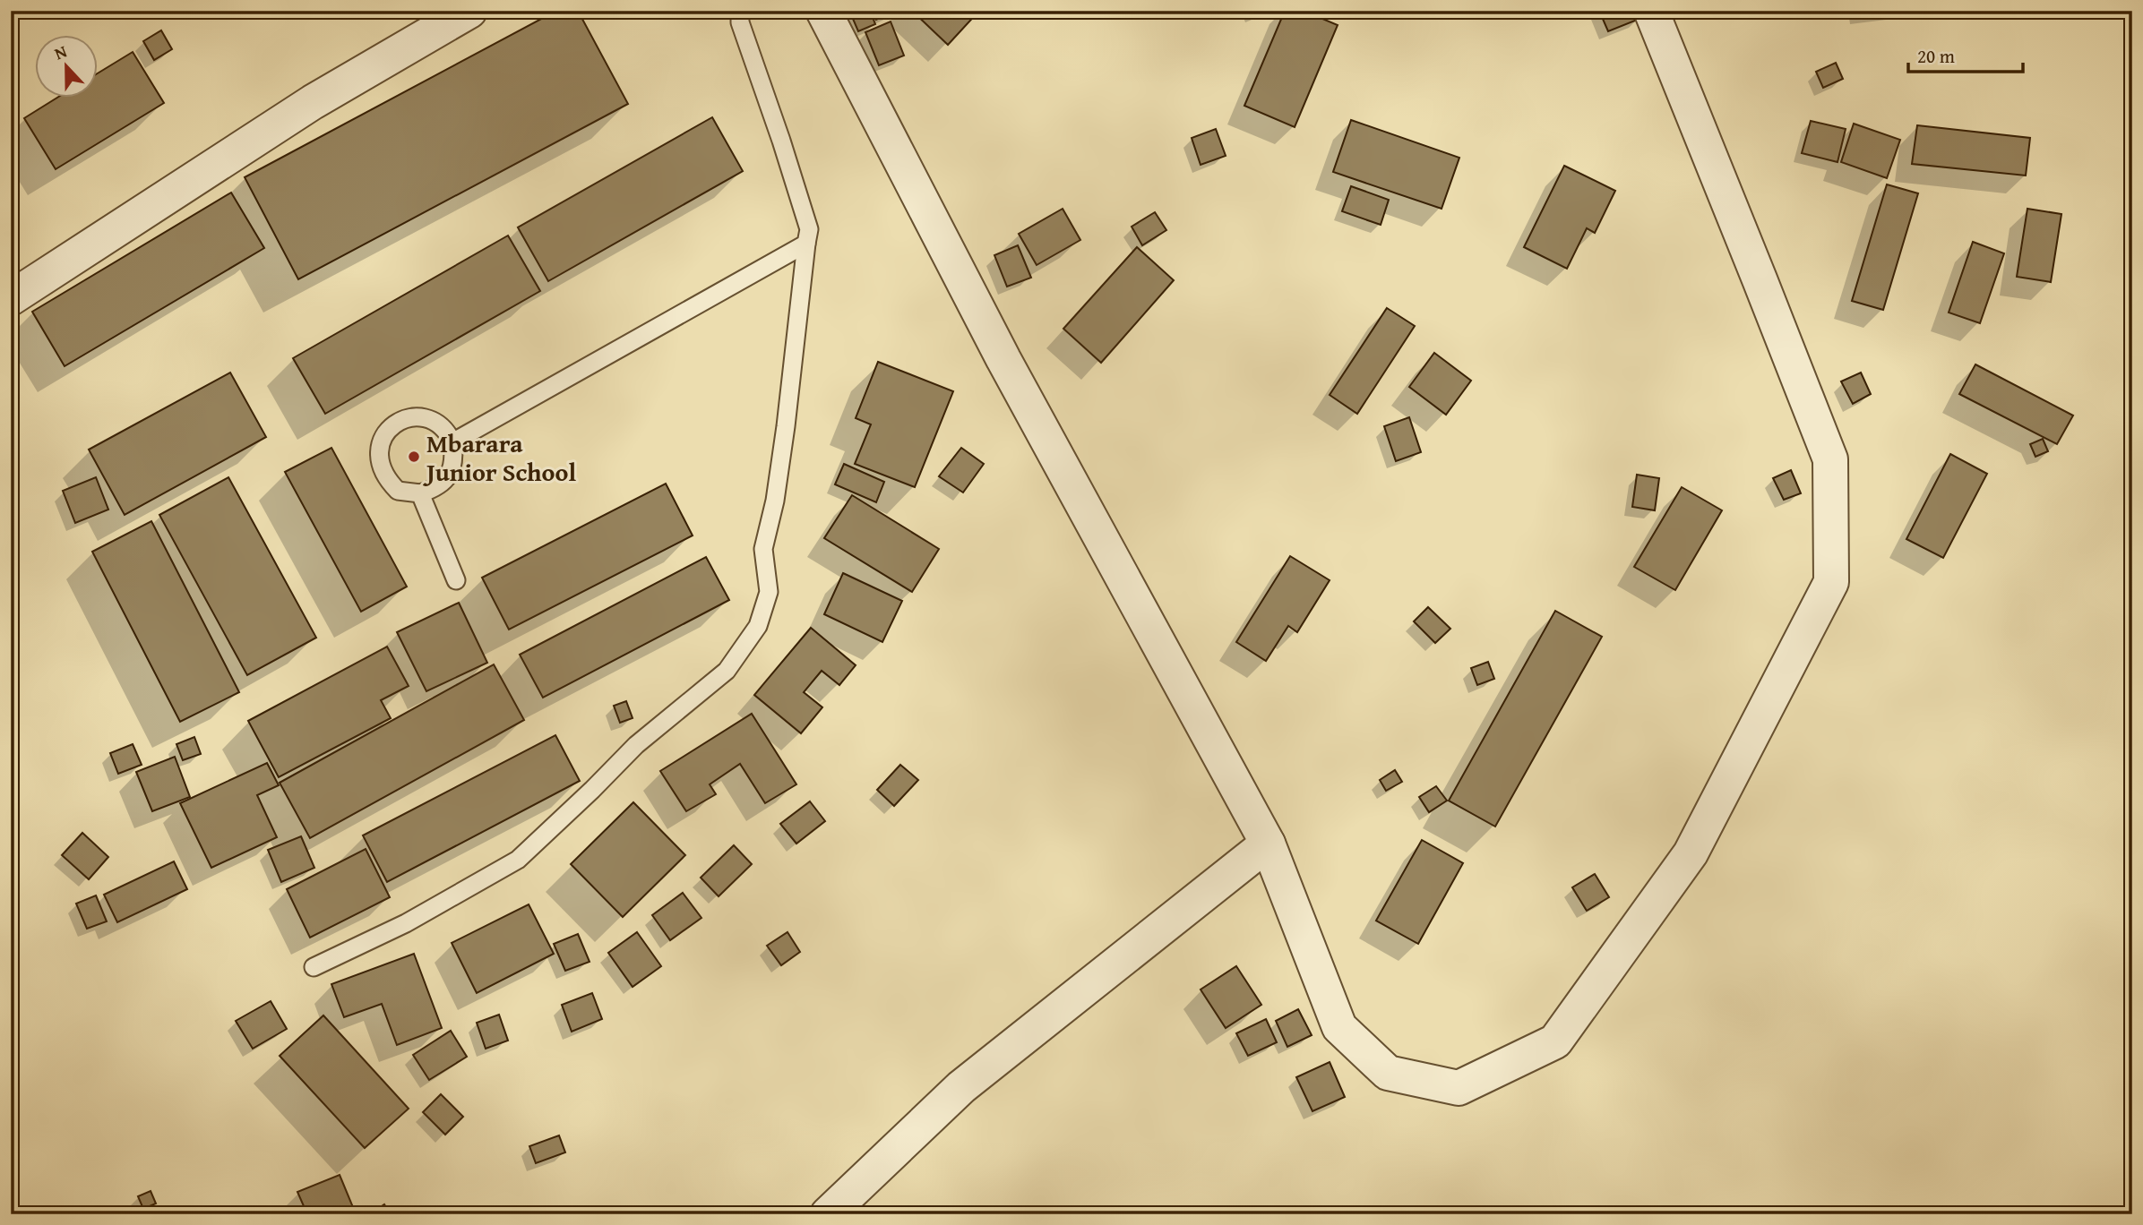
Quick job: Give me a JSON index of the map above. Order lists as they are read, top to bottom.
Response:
{
  "places": ["Mbarara Junior School"],
  "scale_bar": "20 m",
  "north": "top"
}
